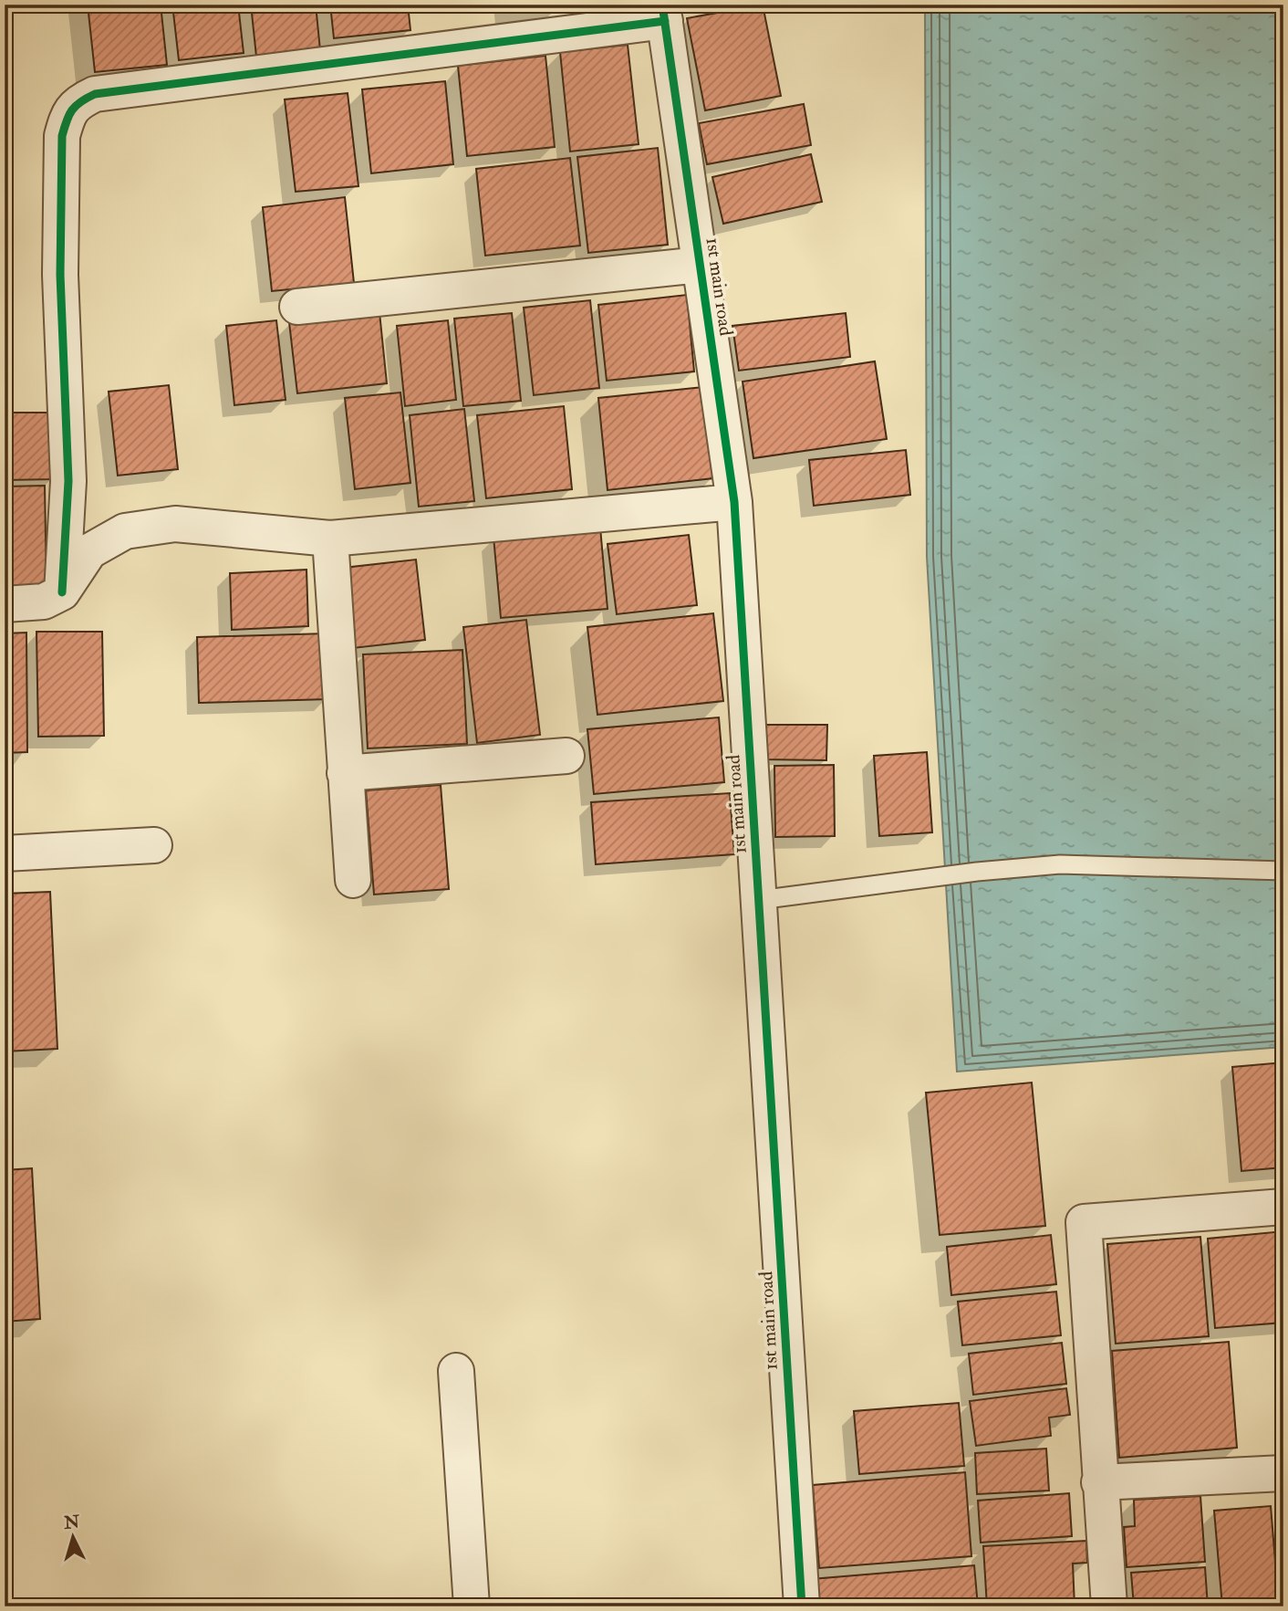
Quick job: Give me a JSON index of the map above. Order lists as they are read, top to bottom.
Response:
{
  "streets": {
    "street": ["1st main road"]
  },
  "north": "top"
}
